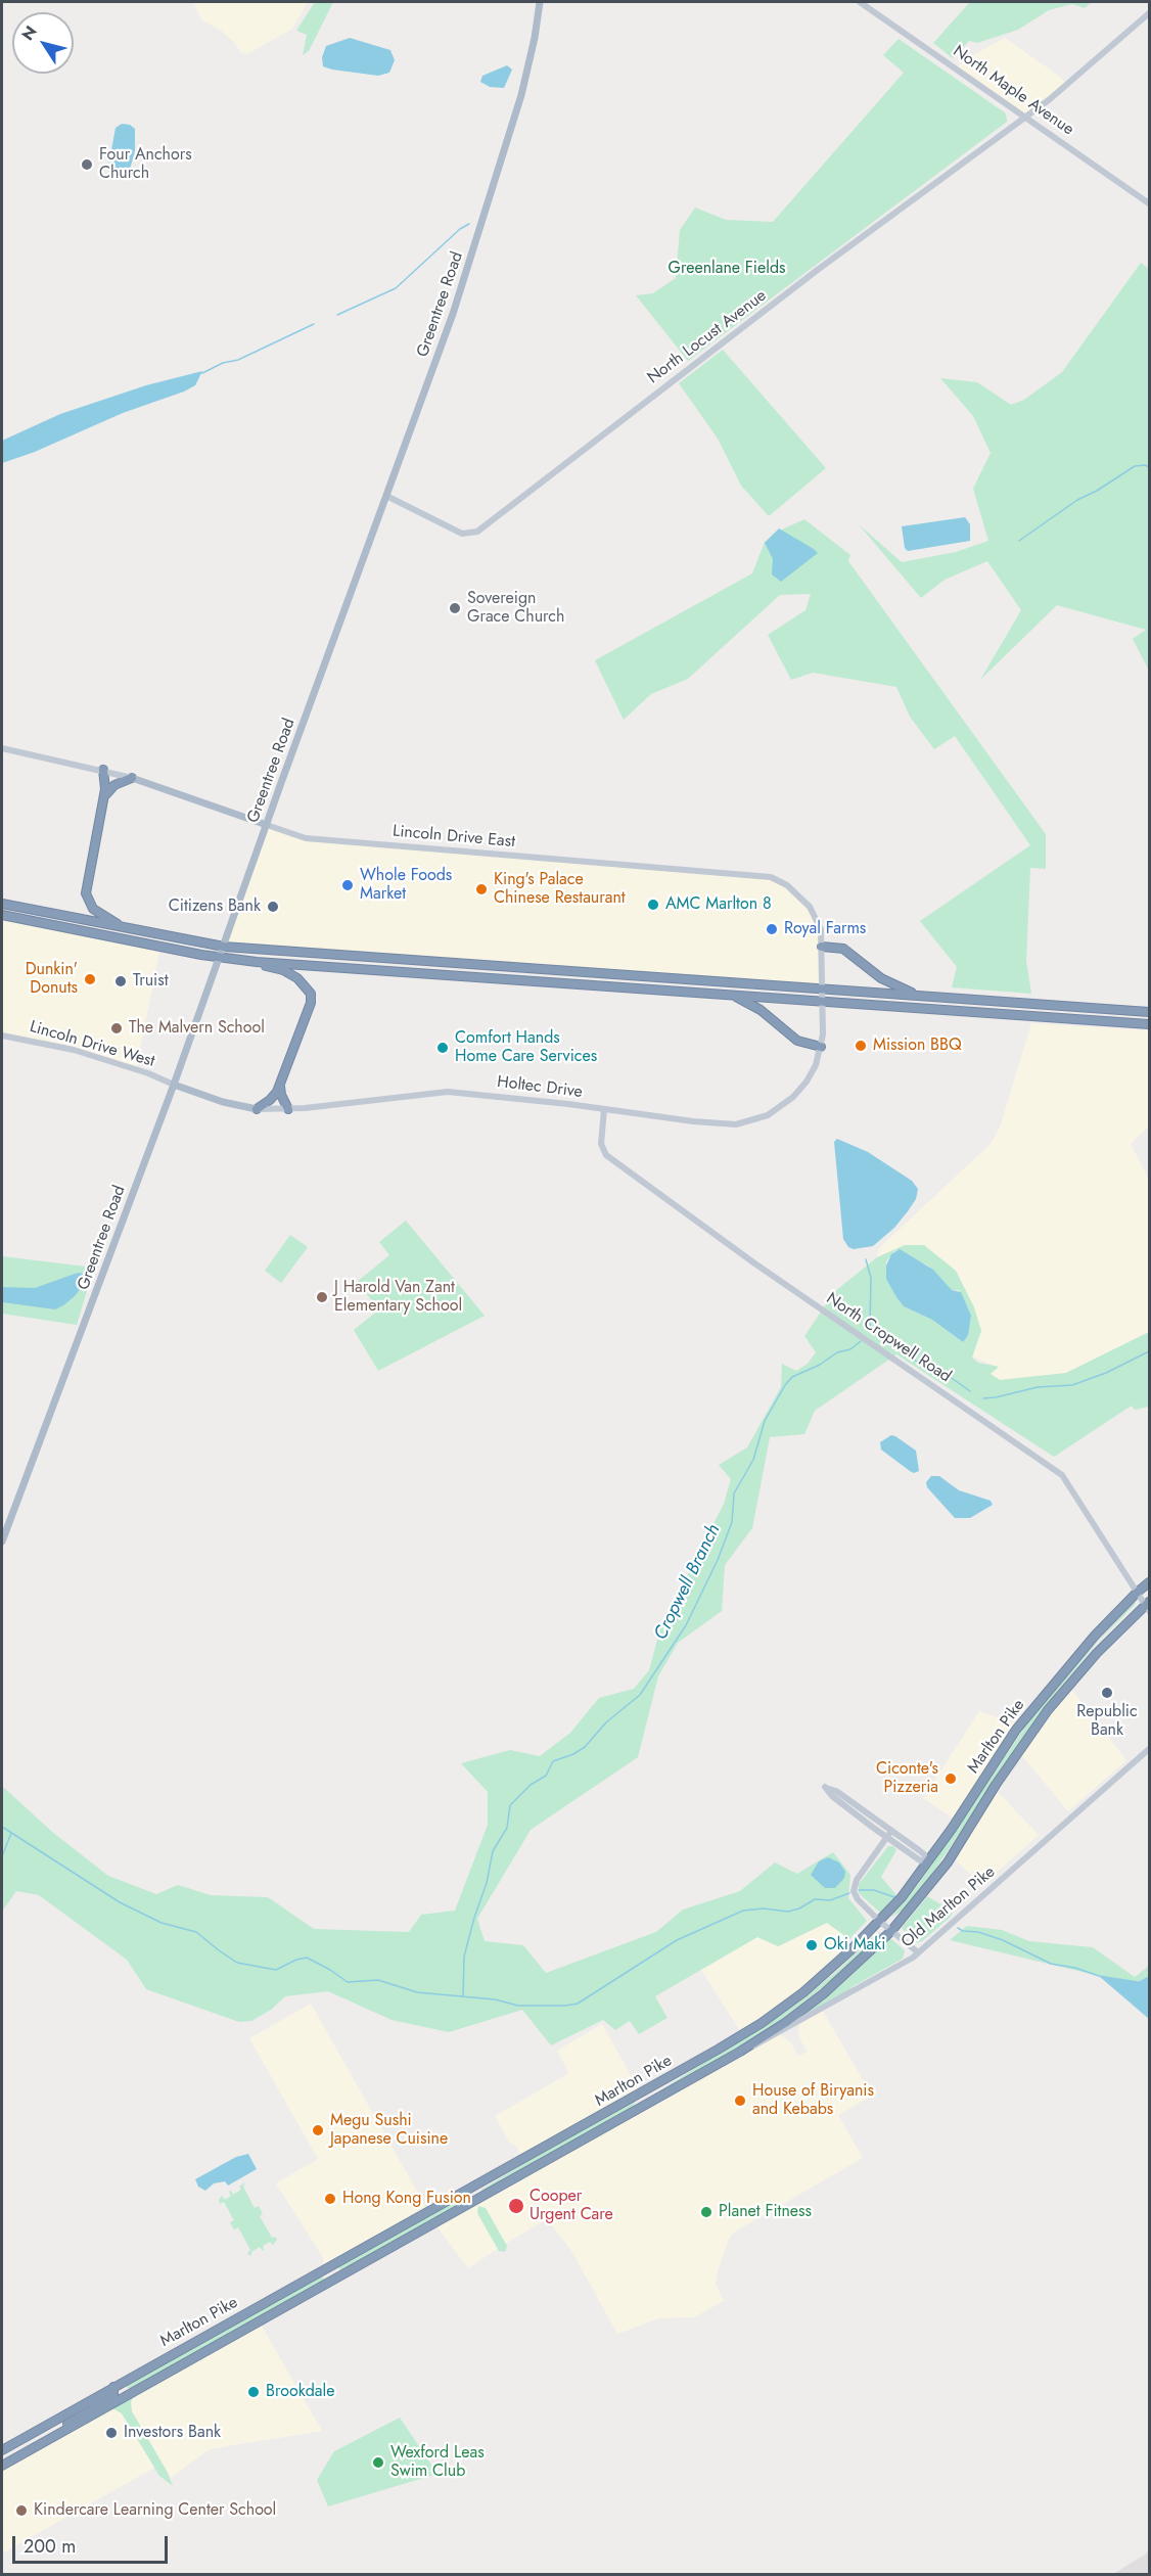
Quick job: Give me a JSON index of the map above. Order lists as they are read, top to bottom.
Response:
{
  "streets": {
    "highway": ["Marlton Pike"],
    "main road": ["Greentree Road", "Lincoln Drive East", "Holtec Drive"],
    "street": [
      "North Maple Avenue",
      "North Locust Avenue",
      "Lincoln Drive West",
      "North Cropwell Road",
      "Old Marlton Pike"
    ]
  },
  "crossings": [
    ["North Maple Avenue", "North Locust Avenue"],
    ["Greentree Road", "North Locust Avenue"],
    ["Greentree Road", "Lincoln Drive East"],
    ["Greentree Road", "Lincoln Drive West"],
    ["Greentree Road", "Holtec Drive"],
    ["Lincoln Drive East", "Holtec Drive"],
    ["Lincoln Drive West", "Holtec Drive"],
    ["Holtec Drive", "North Cropwell Road"],
    ["North Cropwell Road", "Marlton Pike"],
    ["Marlton Pike", "Old Marlton Pike"]
  ],
  "water": ["Cropwell Branch"],
  "parks": ["Greenlane Fields"],
  "places": [
    "Four Anchors Church",
    "Sovereign Grace Church",
    "Whole Foods Market",
    "King's Palace Chinese Restaurant",
    "AMC Marlton 8",
    "Citizens Bank",
    "Royal Farms",
    "Dunkin' Donuts",
    "Truist",
    "The Malvern School",
    "Mission BBQ",
    "Comfort Hands Home Care Services",
    "J Harold Van Zant Elementary School",
    "Republic Bank",
    "Ciconte's Pizzeria",
    "Oki Maki",
    "House of Biryanis and Kebabs",
    "Megu Sushi Japanese Cuisine",
    "Hong Kong Fusion",
    "Cooper Urgent Care",
    "Planet Fitness",
    "Brookdale",
    "Investors Bank",
    "Wexford Leas Swim Club",
    "Kindercare Learning Center School"
  ],
  "scale_bar": "200 m",
  "north": "top left"
}
